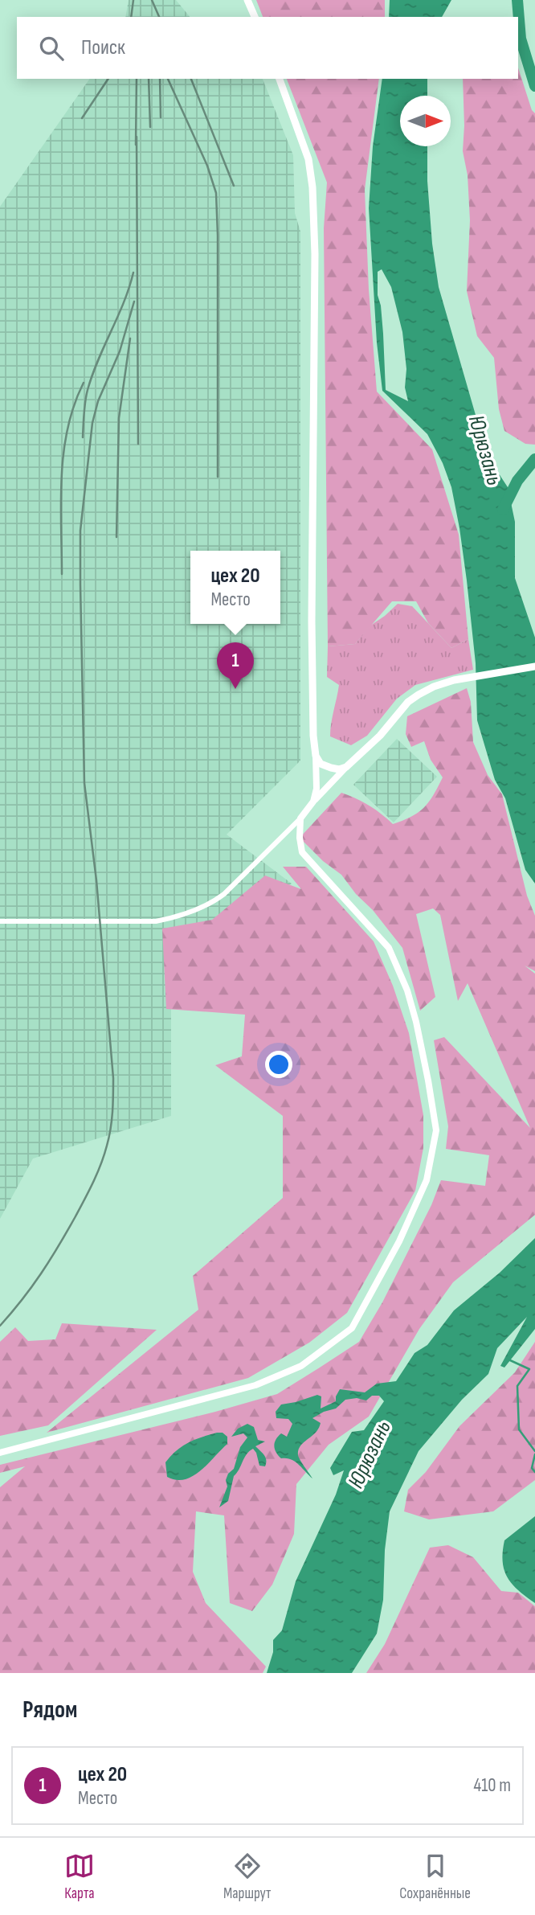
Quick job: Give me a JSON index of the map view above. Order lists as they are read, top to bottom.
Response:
{
  "water": ["Юрюзань"],
  "north": "right",
  "page": {
    "search": "Поиск",
    "popup": ["цех 20", "Место"],
    "pins": "1",
    "heading": "Рядом",
    "list": [
      {
        "mark": "1",
        "name": "цех 20",
        "note": "Место",
        "value": "410 m"
      }
    ],
    "nav": ["Карта", "Маршрут", "Сохранённые"]
  }
}
